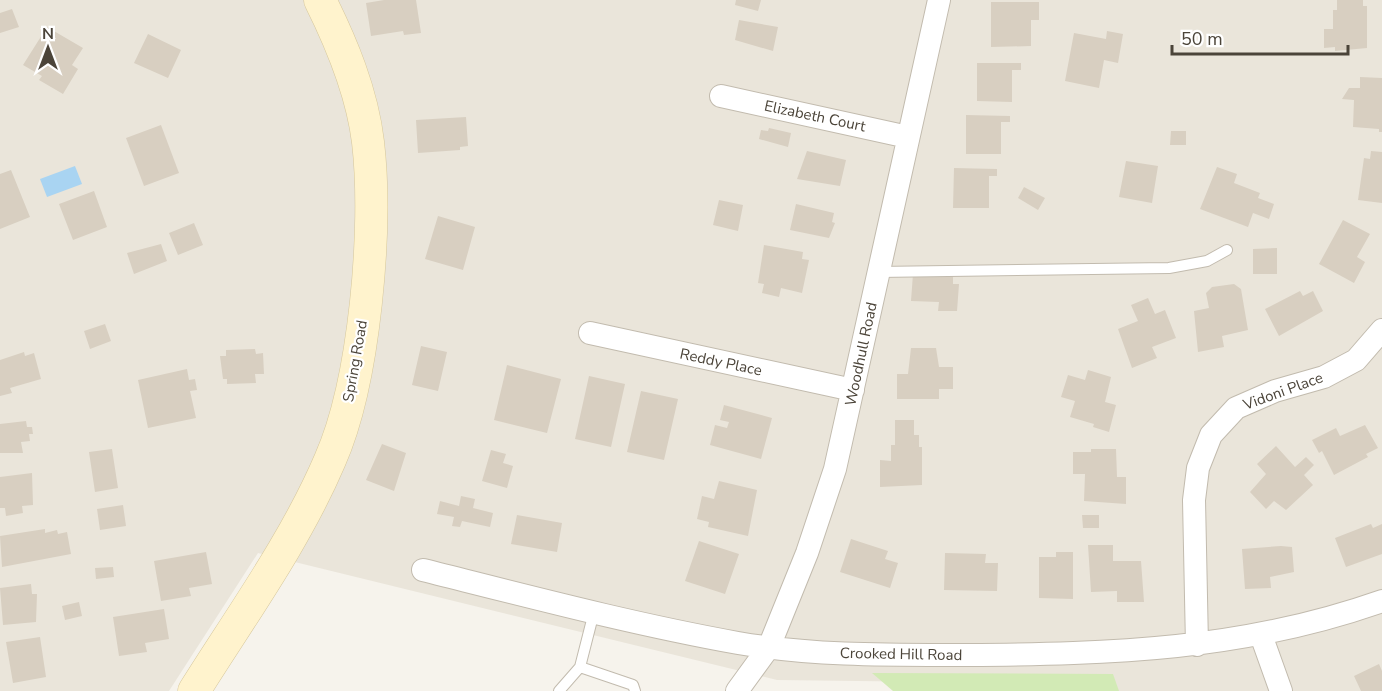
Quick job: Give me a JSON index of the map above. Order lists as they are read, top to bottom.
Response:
{
  "streets": {
    "main road": ["Spring Road"],
    "street": [
      "Elizabeth Court",
      "Woodhull Road",
      "Reddy Place",
      "Vidoni Place",
      "Crooked Hill Road"
    ]
  },
  "crossings": [
    ["Elizabeth Court", "Woodhull Road"],
    ["Woodhull Road", "Reddy Place"],
    ["Woodhull Road", "Crooked Hill Road"],
    ["Vidoni Place", "Crooked Hill Road"]
  ],
  "scale_bar": "50 m",
  "north": "top"
}
